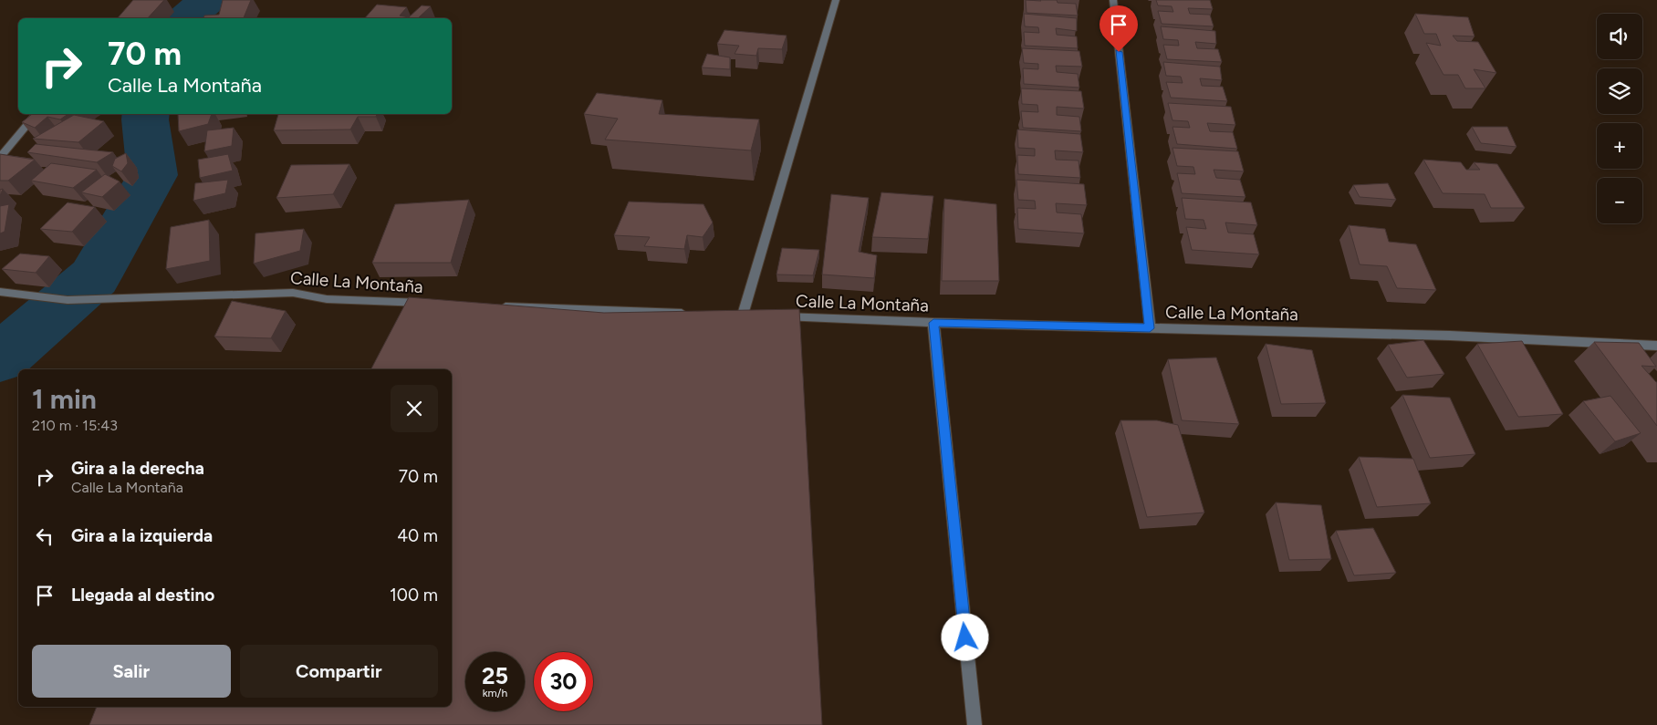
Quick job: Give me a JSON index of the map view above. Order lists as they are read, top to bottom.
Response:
{
  "streets": {
    "street": ["Calle La Montaña"]
  },
  "page": {
    "map_buttons": ["+", "−"],
    "turn": ["70 m", "Calle La Montaña"],
    "heading": ["1 min", "210 m · 15:43"],
    "list": [
      {
        "name": "Gira a la derecha",
        "note": "Calle La Montaña",
        "value": "70 m"
      },
      {
        "name": "Gira a la izquierda",
        "value": "40 m"
      },
      {
        "name": "Llegada al destino",
        "value": "100 m"
      }
    ],
    "buttons": ["Salir", "Compartir"],
    "speed": "25 km/h",
    "limit": "30"
  }
}
